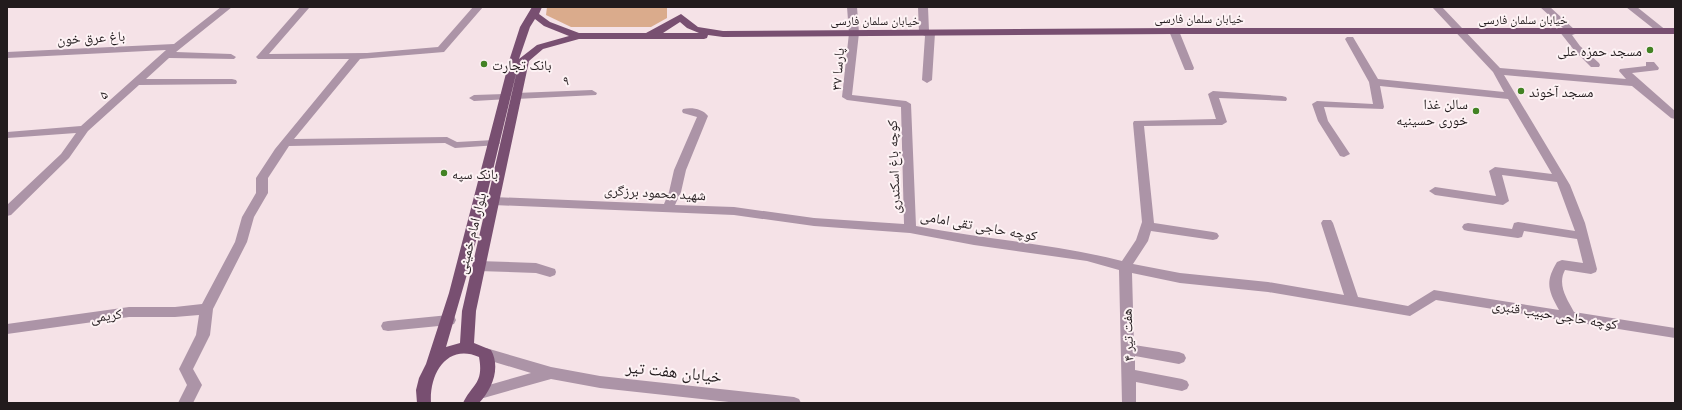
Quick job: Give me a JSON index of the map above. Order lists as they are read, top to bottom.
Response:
{
  "streets": {
    "main road": ["خیابان سلمان فارسی", "بلوار امام خمینی"],
    "street": [
      "باغ عرق خون",
      "پارسا ۳۷",
      "۹",
      "۵",
      "کوچه باغ اسکندری",
      "شهید محمود برزگری",
      "کوچه حاجی تقی امامی",
      "کوچه حاجی حبیب قنبری",
      "کریمی",
      "هفت تیر ۴",
      "خیابان هفت تیر"
    ]
  },
  "crossings": [
    ["خیابان سلمان فارسی", "پارسا ۳۷"],
    ["باغ عرق خون", "۵"],
    ["پارسا ۳۷", "کوچه باغ اسکندری"],
    ["۹", "بلوار امام خمینی"],
    ["کوچه باغ اسکندری", "کوچه حاجی تقی امامی"],
    ["شهید محمود برزگری", "کوچه حاجی تقی امامی"],
    ["شهید محمود برزگری", "بلوار امام خمینی"],
    ["کوچه حاجی تقی امامی", "کوچه حاجی حبیب قنبری"],
    ["کوچه حاجی تقی امامی", "هفت تیر ۴"]
  ],
  "places": [
    "مسجد حمزه علی",
    "بانک تجارت",
    "مسجد آخوند",
    "سالن غذا خوری حسینیه",
    "بانک سپه"
  ]
}
